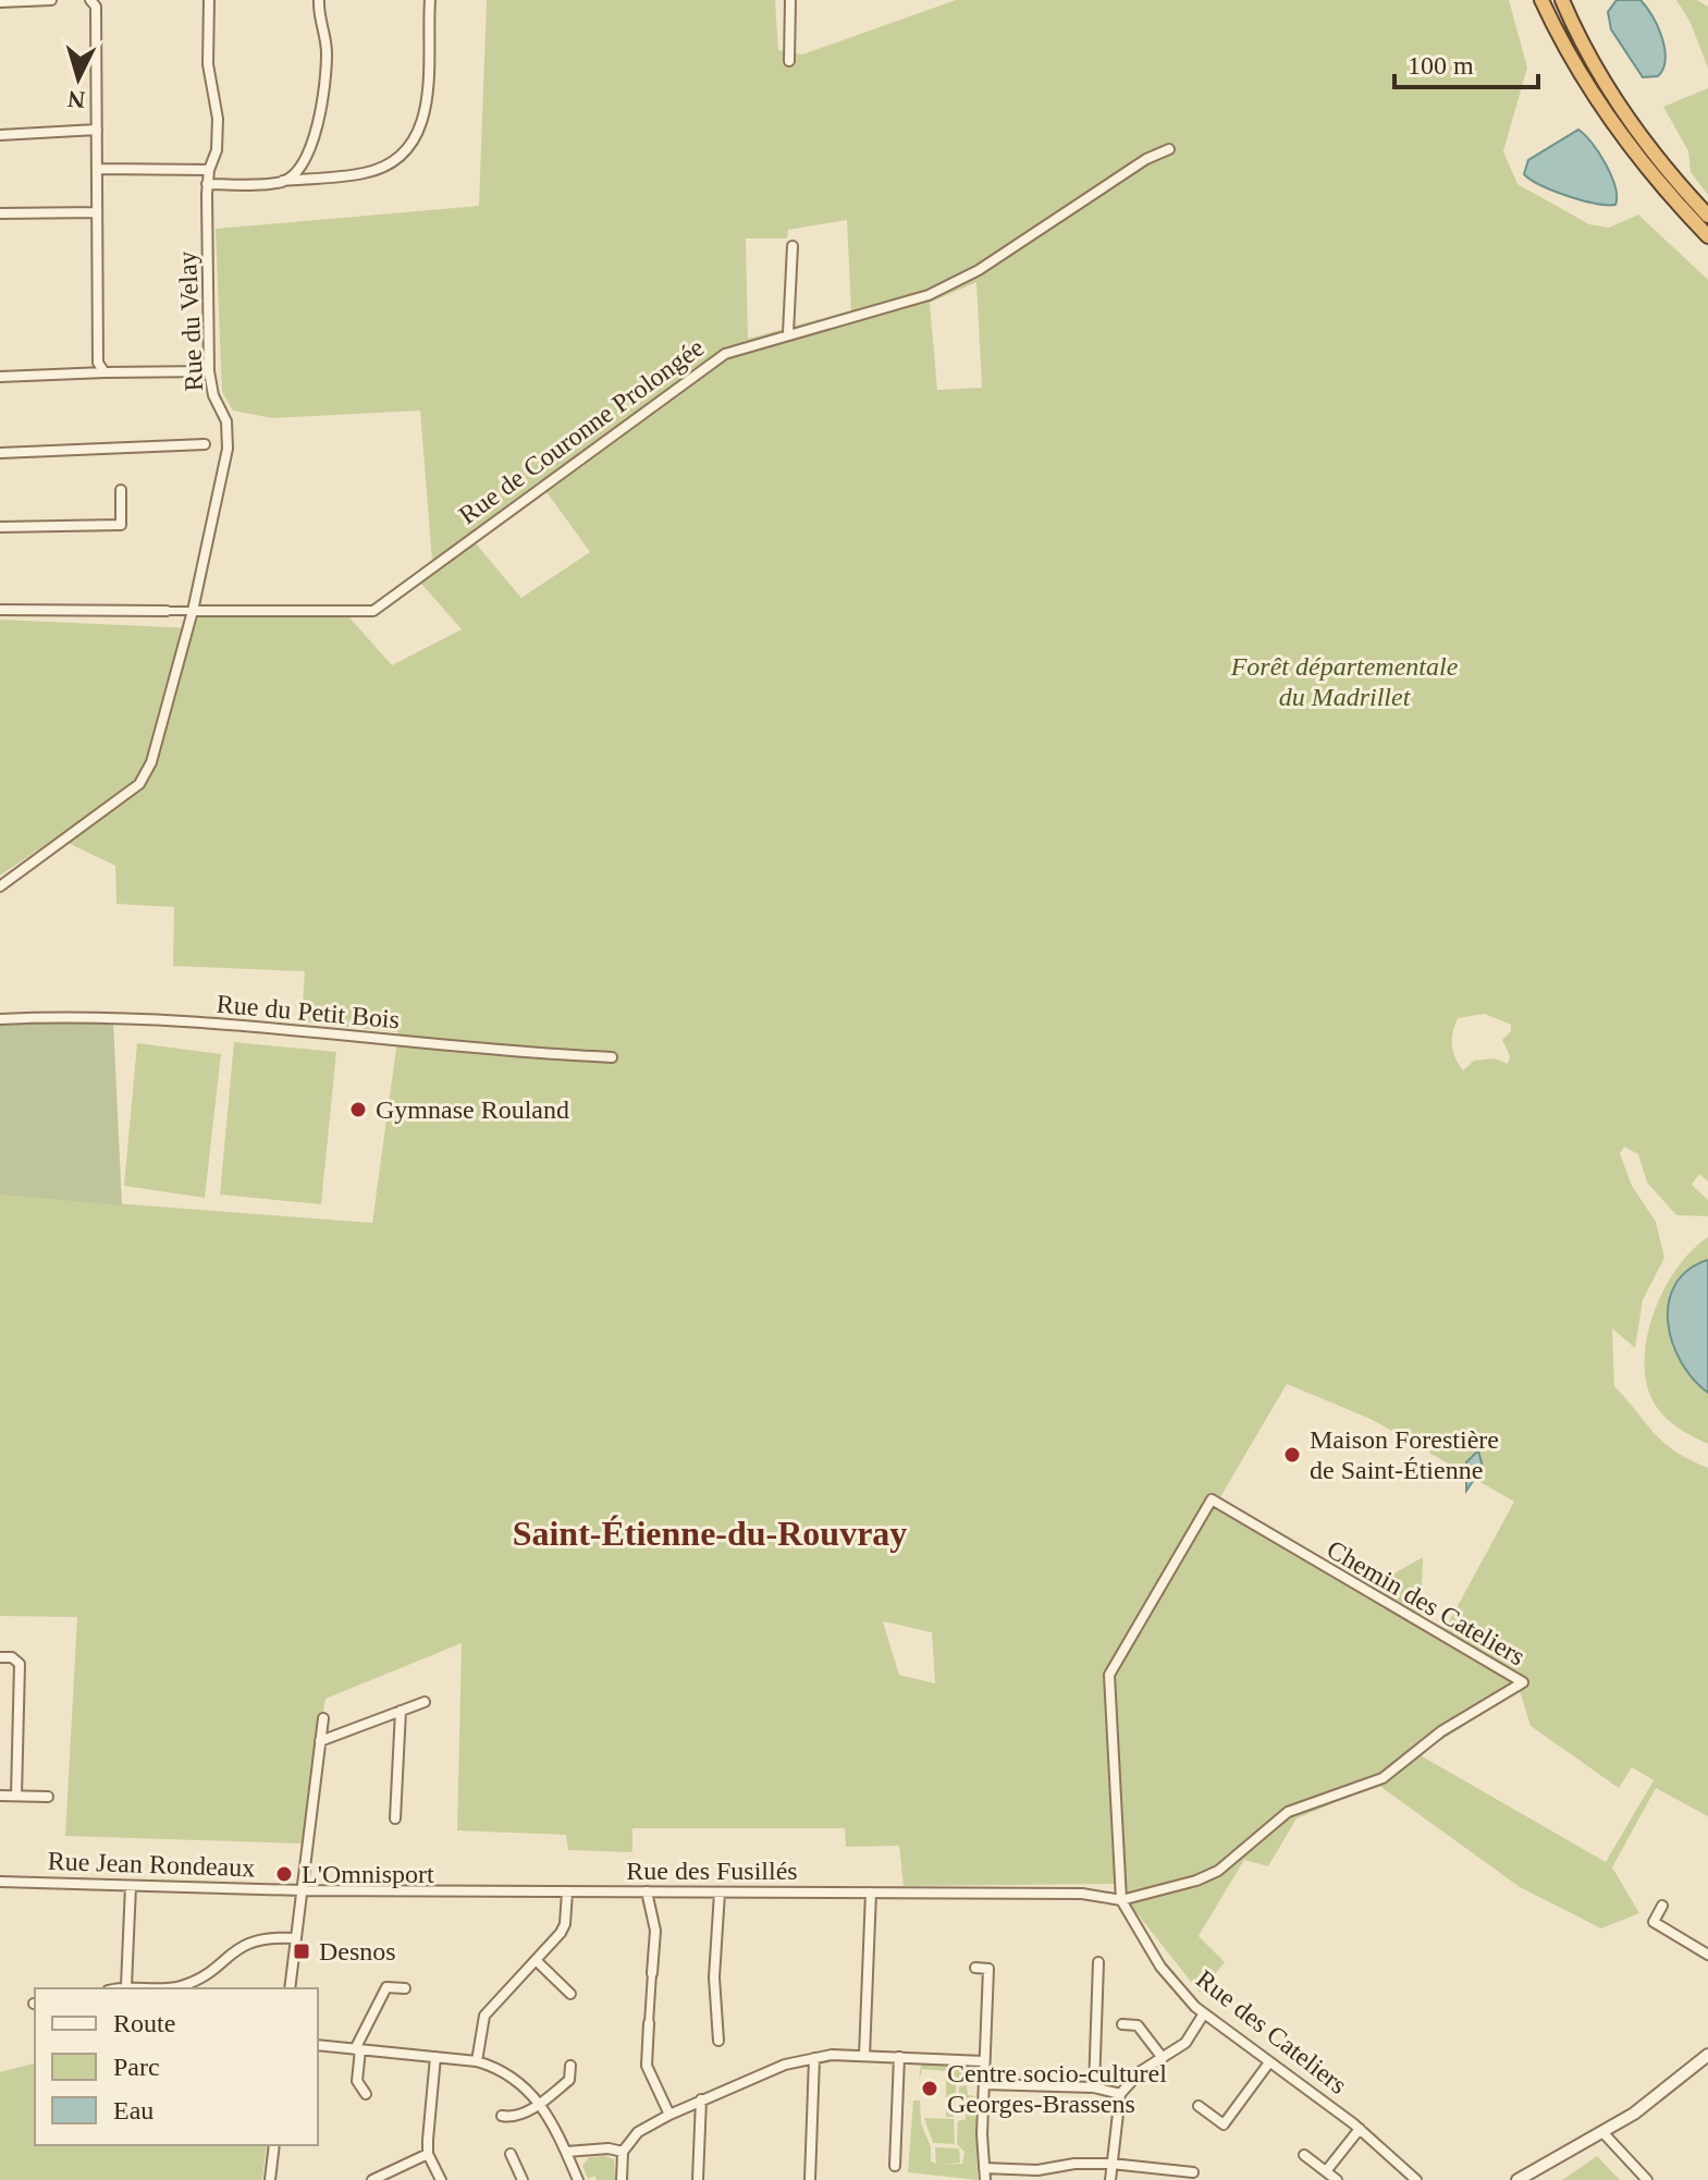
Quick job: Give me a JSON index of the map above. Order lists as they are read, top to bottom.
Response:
{
  "streets": {
    "street": [
      "Rue du Velay",
      "Rue de Couronne Prolongée",
      "Rue du Petit Bois",
      "Chemin des Cateliers",
      "Rue Jean Rondeaux",
      "Rue des Fusillés",
      "Rue des Cateliers"
    ]
  },
  "crossings": [
    ["Rue du Velay", "Rue de Couronne Prolongée"],
    ["Chemin des Cateliers", "Rue des Fusillés"],
    ["Chemin des Cateliers", "Rue des Cateliers"],
    ["Rue Jean Rondeaux", "Rue des Fusillés"],
    ["Rue des Fusillés", "Rue des Cateliers"]
  ],
  "districts": ["Saint-Étienne-du-Rouvray"],
  "parks": ["Forêt départementale du Madrillet"],
  "places": {
    "other": [
      "Gymnase Rouland",
      "Maison Forestière de Saint-Étienne",
      "L'Omnisport",
      "Centre socio-culturel Georges-Brassens"
    ],
    "transit": ["Desnos"]
  },
  "legend": ["Route", "Parc", "Eau"],
  "scale_bar": "100 m",
  "north": "bottom"
}
